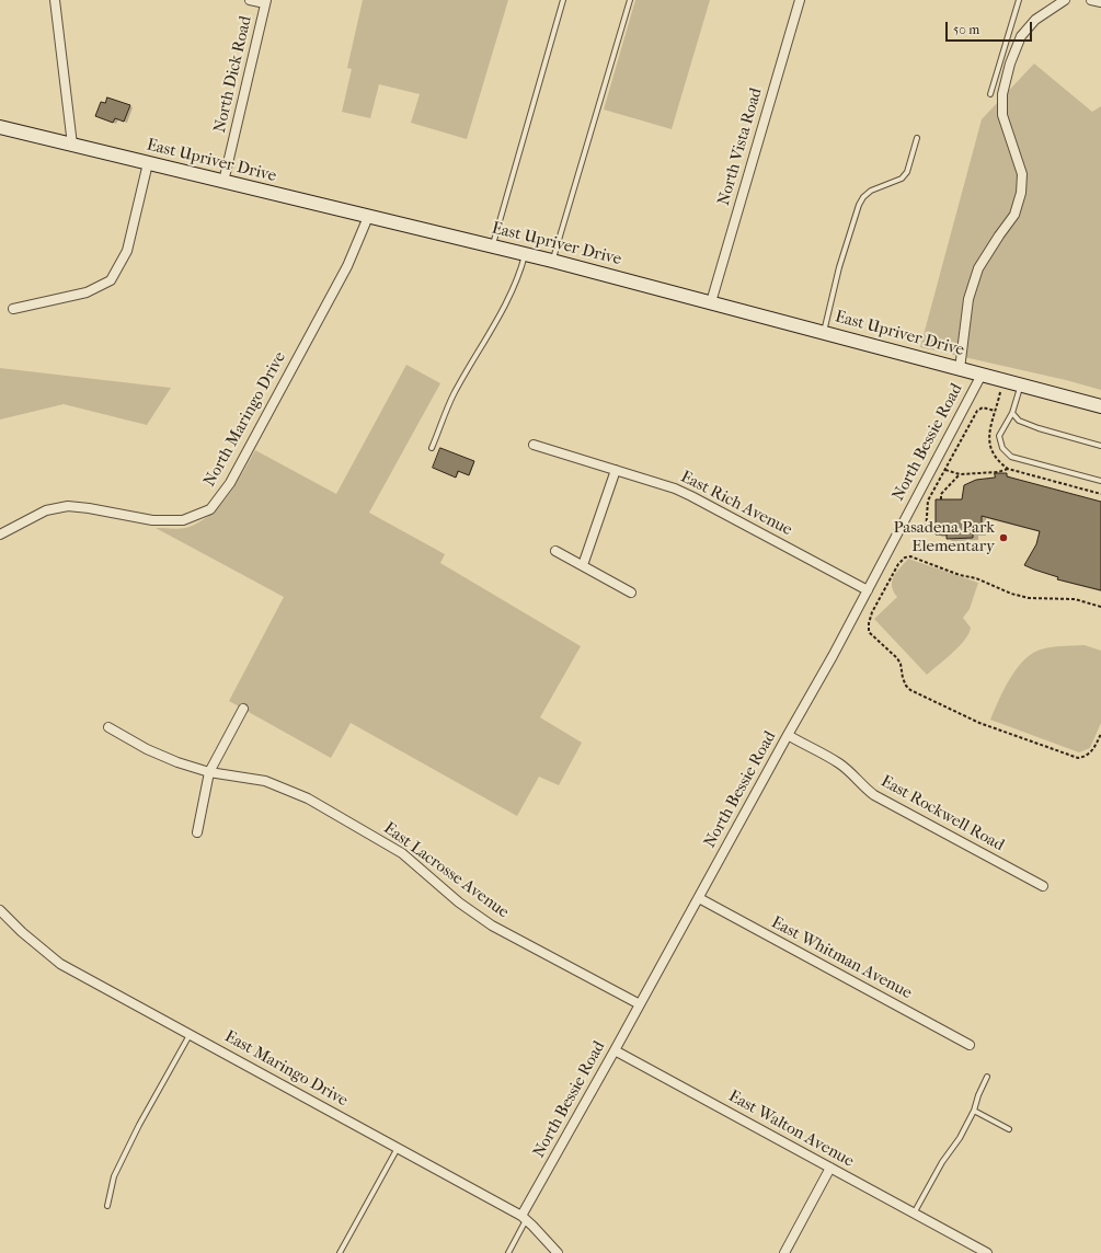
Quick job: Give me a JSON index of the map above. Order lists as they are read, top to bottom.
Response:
{
  "streets": {
    "main road": ["East Upriver Drive"],
    "street": [
      "North Dick Road",
      "North Vista Road",
      "North Maringo Drive",
      "North Bessie Road",
      "East Rich Avenue",
      "East Rockwell Road",
      "East Lacrosse Avenue",
      "East Whitman Avenue",
      "East Maringo Drive",
      "East Walton Avenue"
    ]
  },
  "crossings": [
    ["North Dick Road", "East Upriver Drive"],
    ["North Vista Road", "East Upriver Drive"],
    ["East Upriver Drive", "North Maringo Drive"],
    ["East Upriver Drive", "North Bessie Road"],
    ["North Bessie Road", "East Rich Avenue"],
    ["North Bessie Road", "East Rockwell Road"],
    ["North Bessie Road", "East Lacrosse Avenue"],
    ["North Bessie Road", "East Whitman Avenue"],
    ["North Bessie Road", "East Maringo Drive"],
    ["North Bessie Road", "East Walton Avenue"]
  ],
  "places": ["Pasadena Park Elementary"],
  "scale_bar": "50 m"
}
